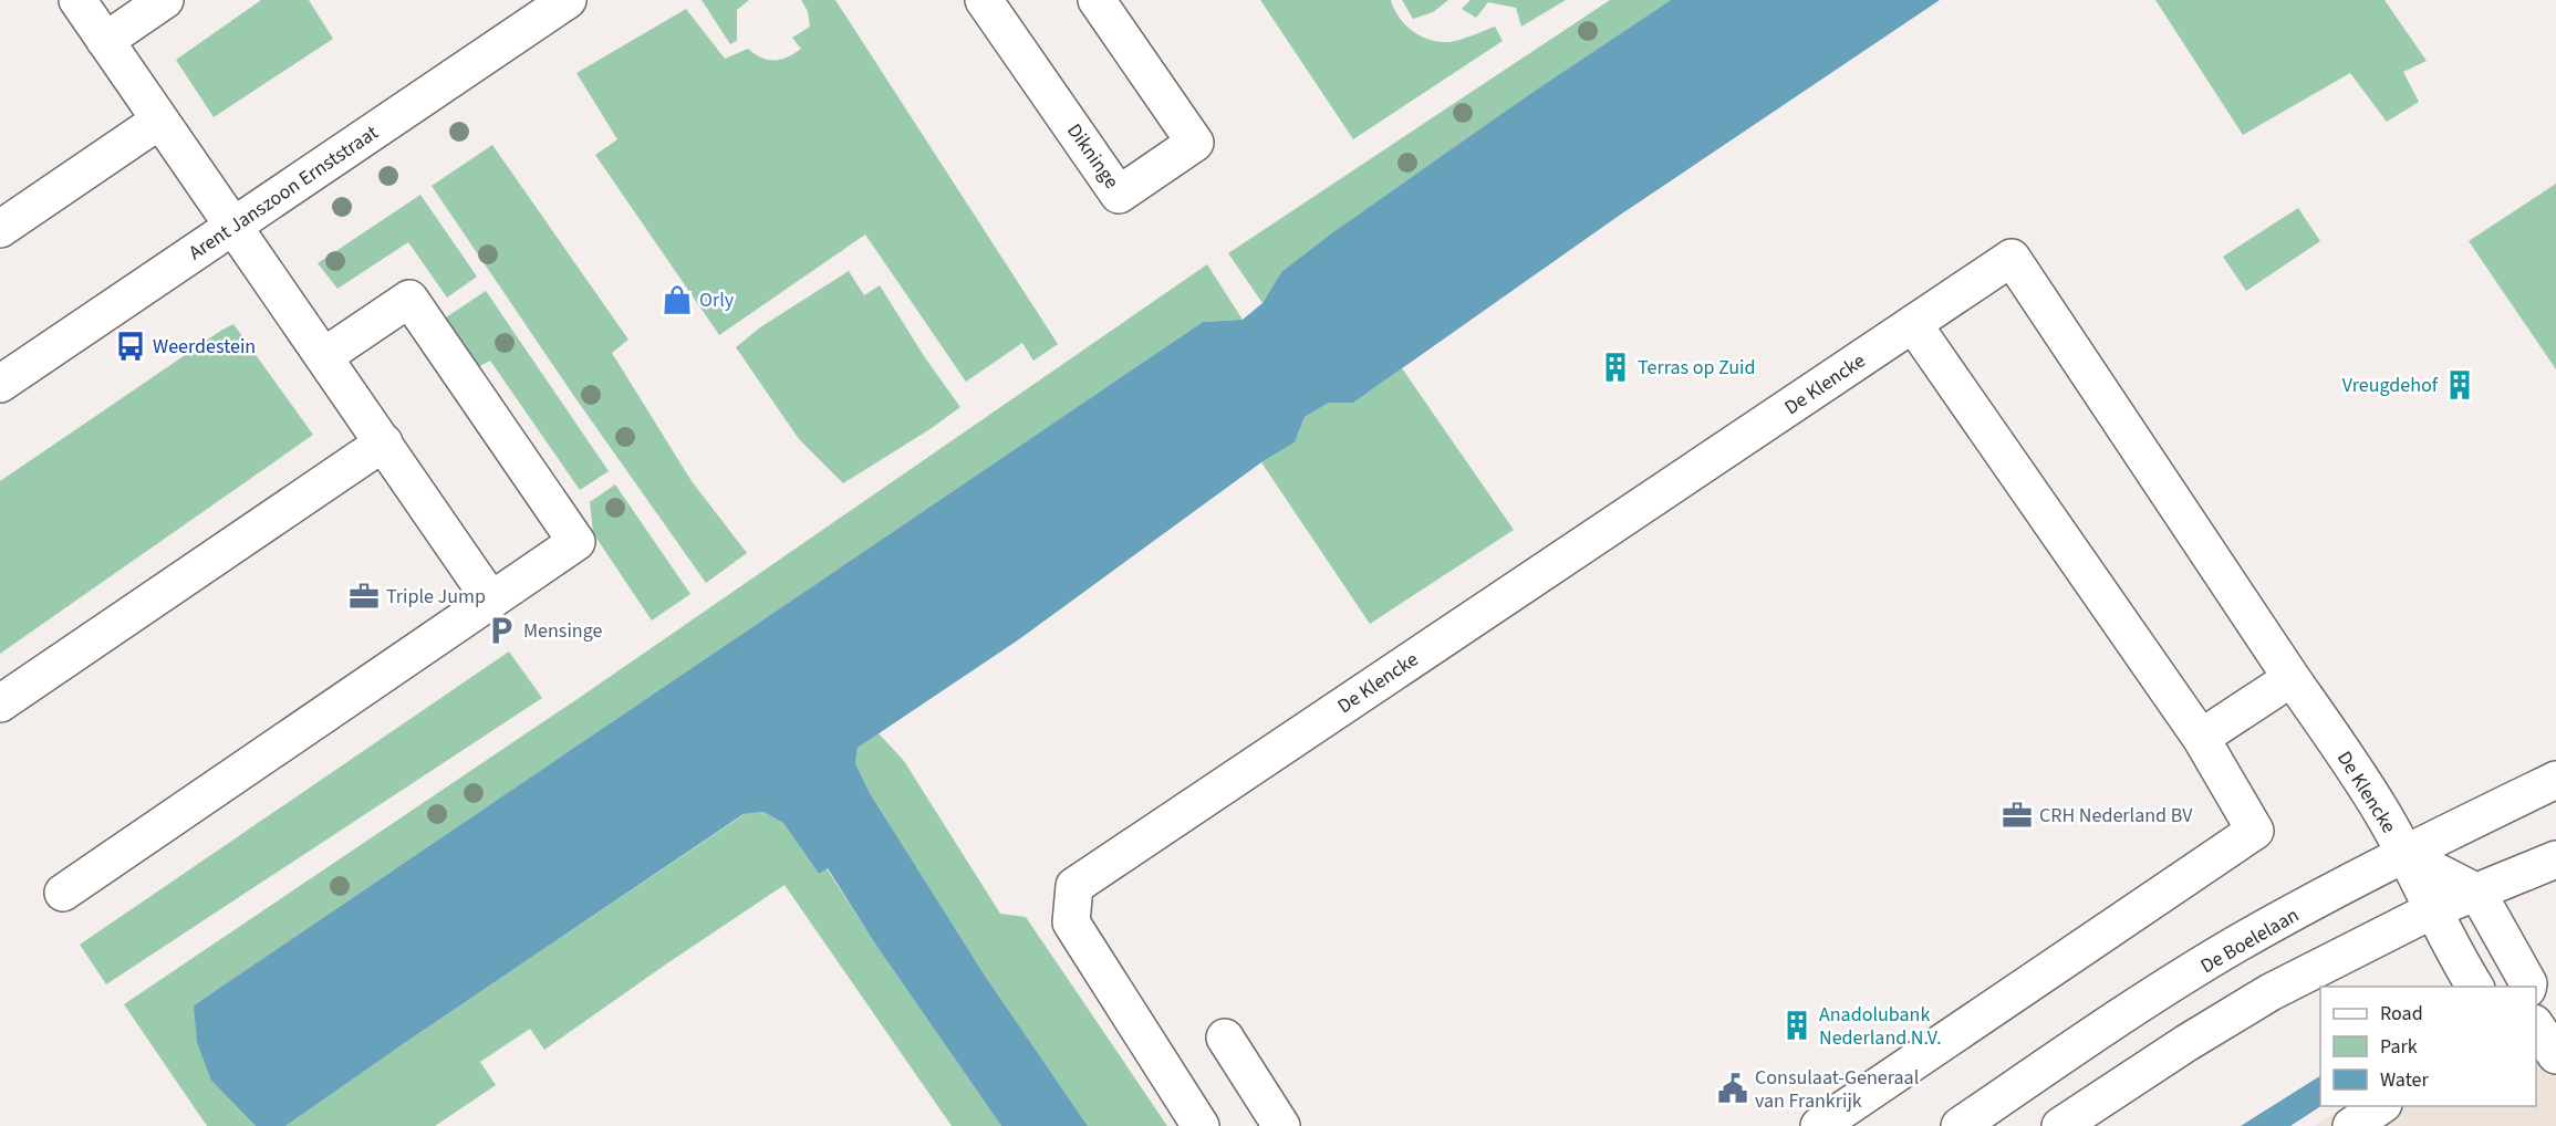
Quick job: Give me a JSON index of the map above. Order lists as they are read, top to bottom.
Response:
{
  "streets": {
    "street": [
      "Dikninge",
      "Arent Janszoon Ernststraat",
      "De Klencke",
      "De Boelelaan"
    ]
  },
  "crossings": [
    ["De Klencke", "De Boelelaan"]
  ],
  "places": {
    "shop": ["Orly"],
    "bus stop": ["Weerdestein"],
    "building": ["Terras op Zuid", "Vreugdehof", "Anadolubank Nederland N.V."],
    "office": ["Triple Jump", "CRH Nederland BV"],
    "parking": ["Mensinge"],
    "public building": ["Consulaat-Generaal van Frankrijk"]
  },
  "legend": ["Road", "Park", "Water"]
}
